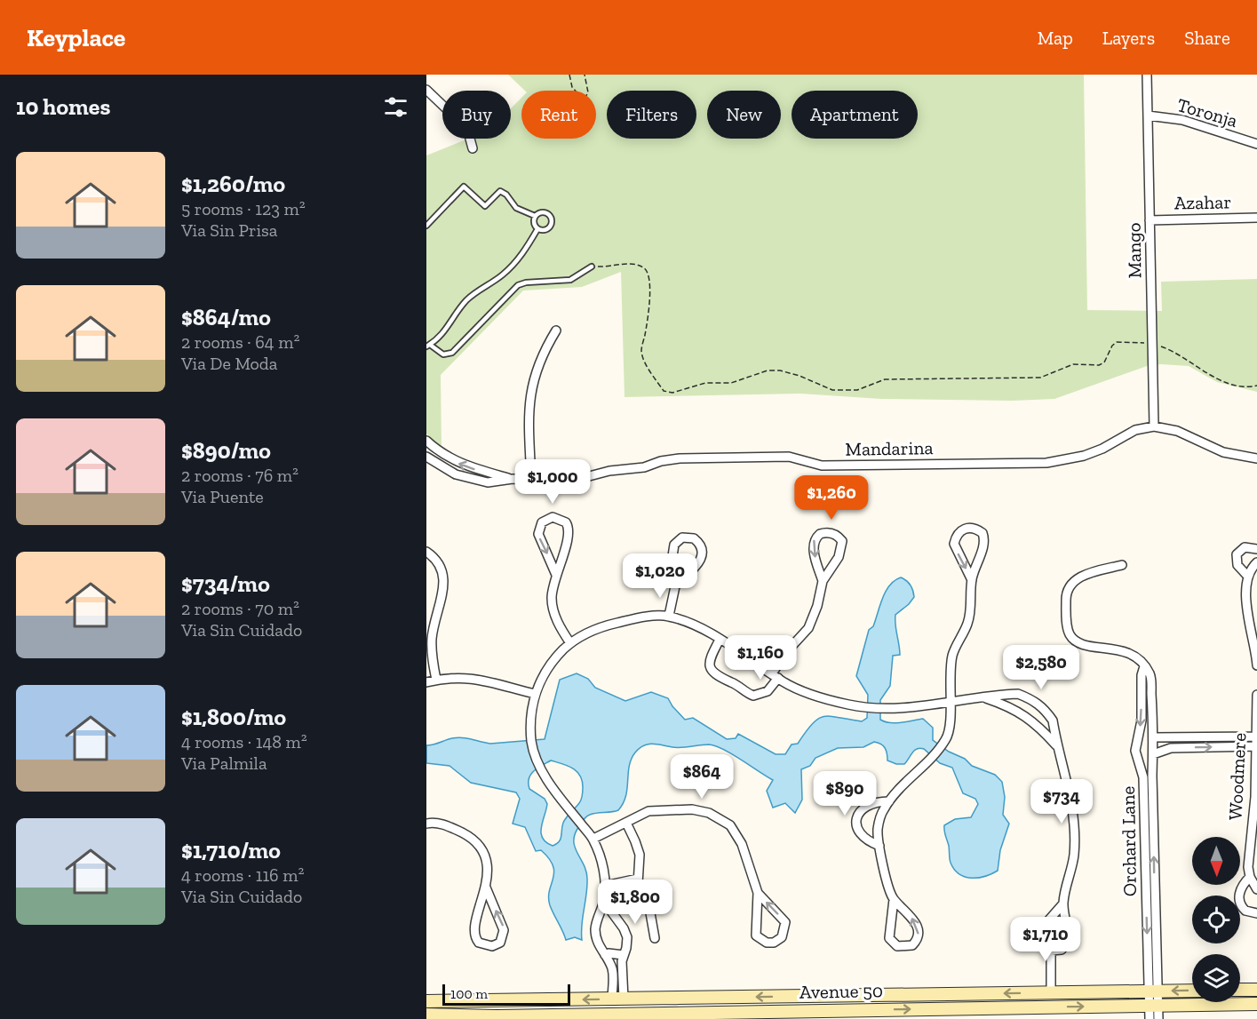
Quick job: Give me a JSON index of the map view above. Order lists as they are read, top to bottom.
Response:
{
  "streets": {
    "main road": ["Avenue 50"],
    "street": [
      "Toronja",
      "Azahar",
      "Mango",
      "Mandarina",
      "Woodmere",
      "Orchard Lane"
    ]
  },
  "crossings": [
    ["Toronja", "Mango"],
    ["Azahar", "Mango"],
    ["Mango", "Mandarina"],
    ["Orchard Lane", "Avenue 50"]
  ],
  "scale_bar": "100 m",
  "north": "bottom",
  "page": {
    "header": "Keyplace",
    "nav": ["Map", "Layers", "Share"],
    "heading": "10 homes",
    "chip": [
      "Buy",
      "Rent",
      "Filters",
      "New",
      "Apartment"
    ],
    "list": [
      {
        "name": "$1,260/mo",
        "note": "5 rooms · 123 m² · Via Sin Prisa"
      },
      {
        "name": "$864/mo",
        "note": "2 rooms · 64 m² · Via De Moda"
      },
      {
        "name": "$890/mo",
        "note": "2 rooms · 76 m² · Via Puente"
      },
      {
        "name": "$734/mo",
        "note": "2 rooms · 70 m² · Via Sin Cuidado"
      },
      {
        "name": "$1,800/mo",
        "note": "4 rooms · 148 m² · Via Palmila"
      },
      {
        "name": "$1,710/mo",
        "note": "4 rooms · 116 m² · Via Sin Cuidado"
      }
    ],
    "price": [
      "$1,000",
      "$1,260",
      "$1,020",
      "$1,160",
      "$2,580",
      "$864",
      "$890",
      "$734",
      "$1,800",
      "$1,710"
    ],
    "scale": "100 m"
  }
}
